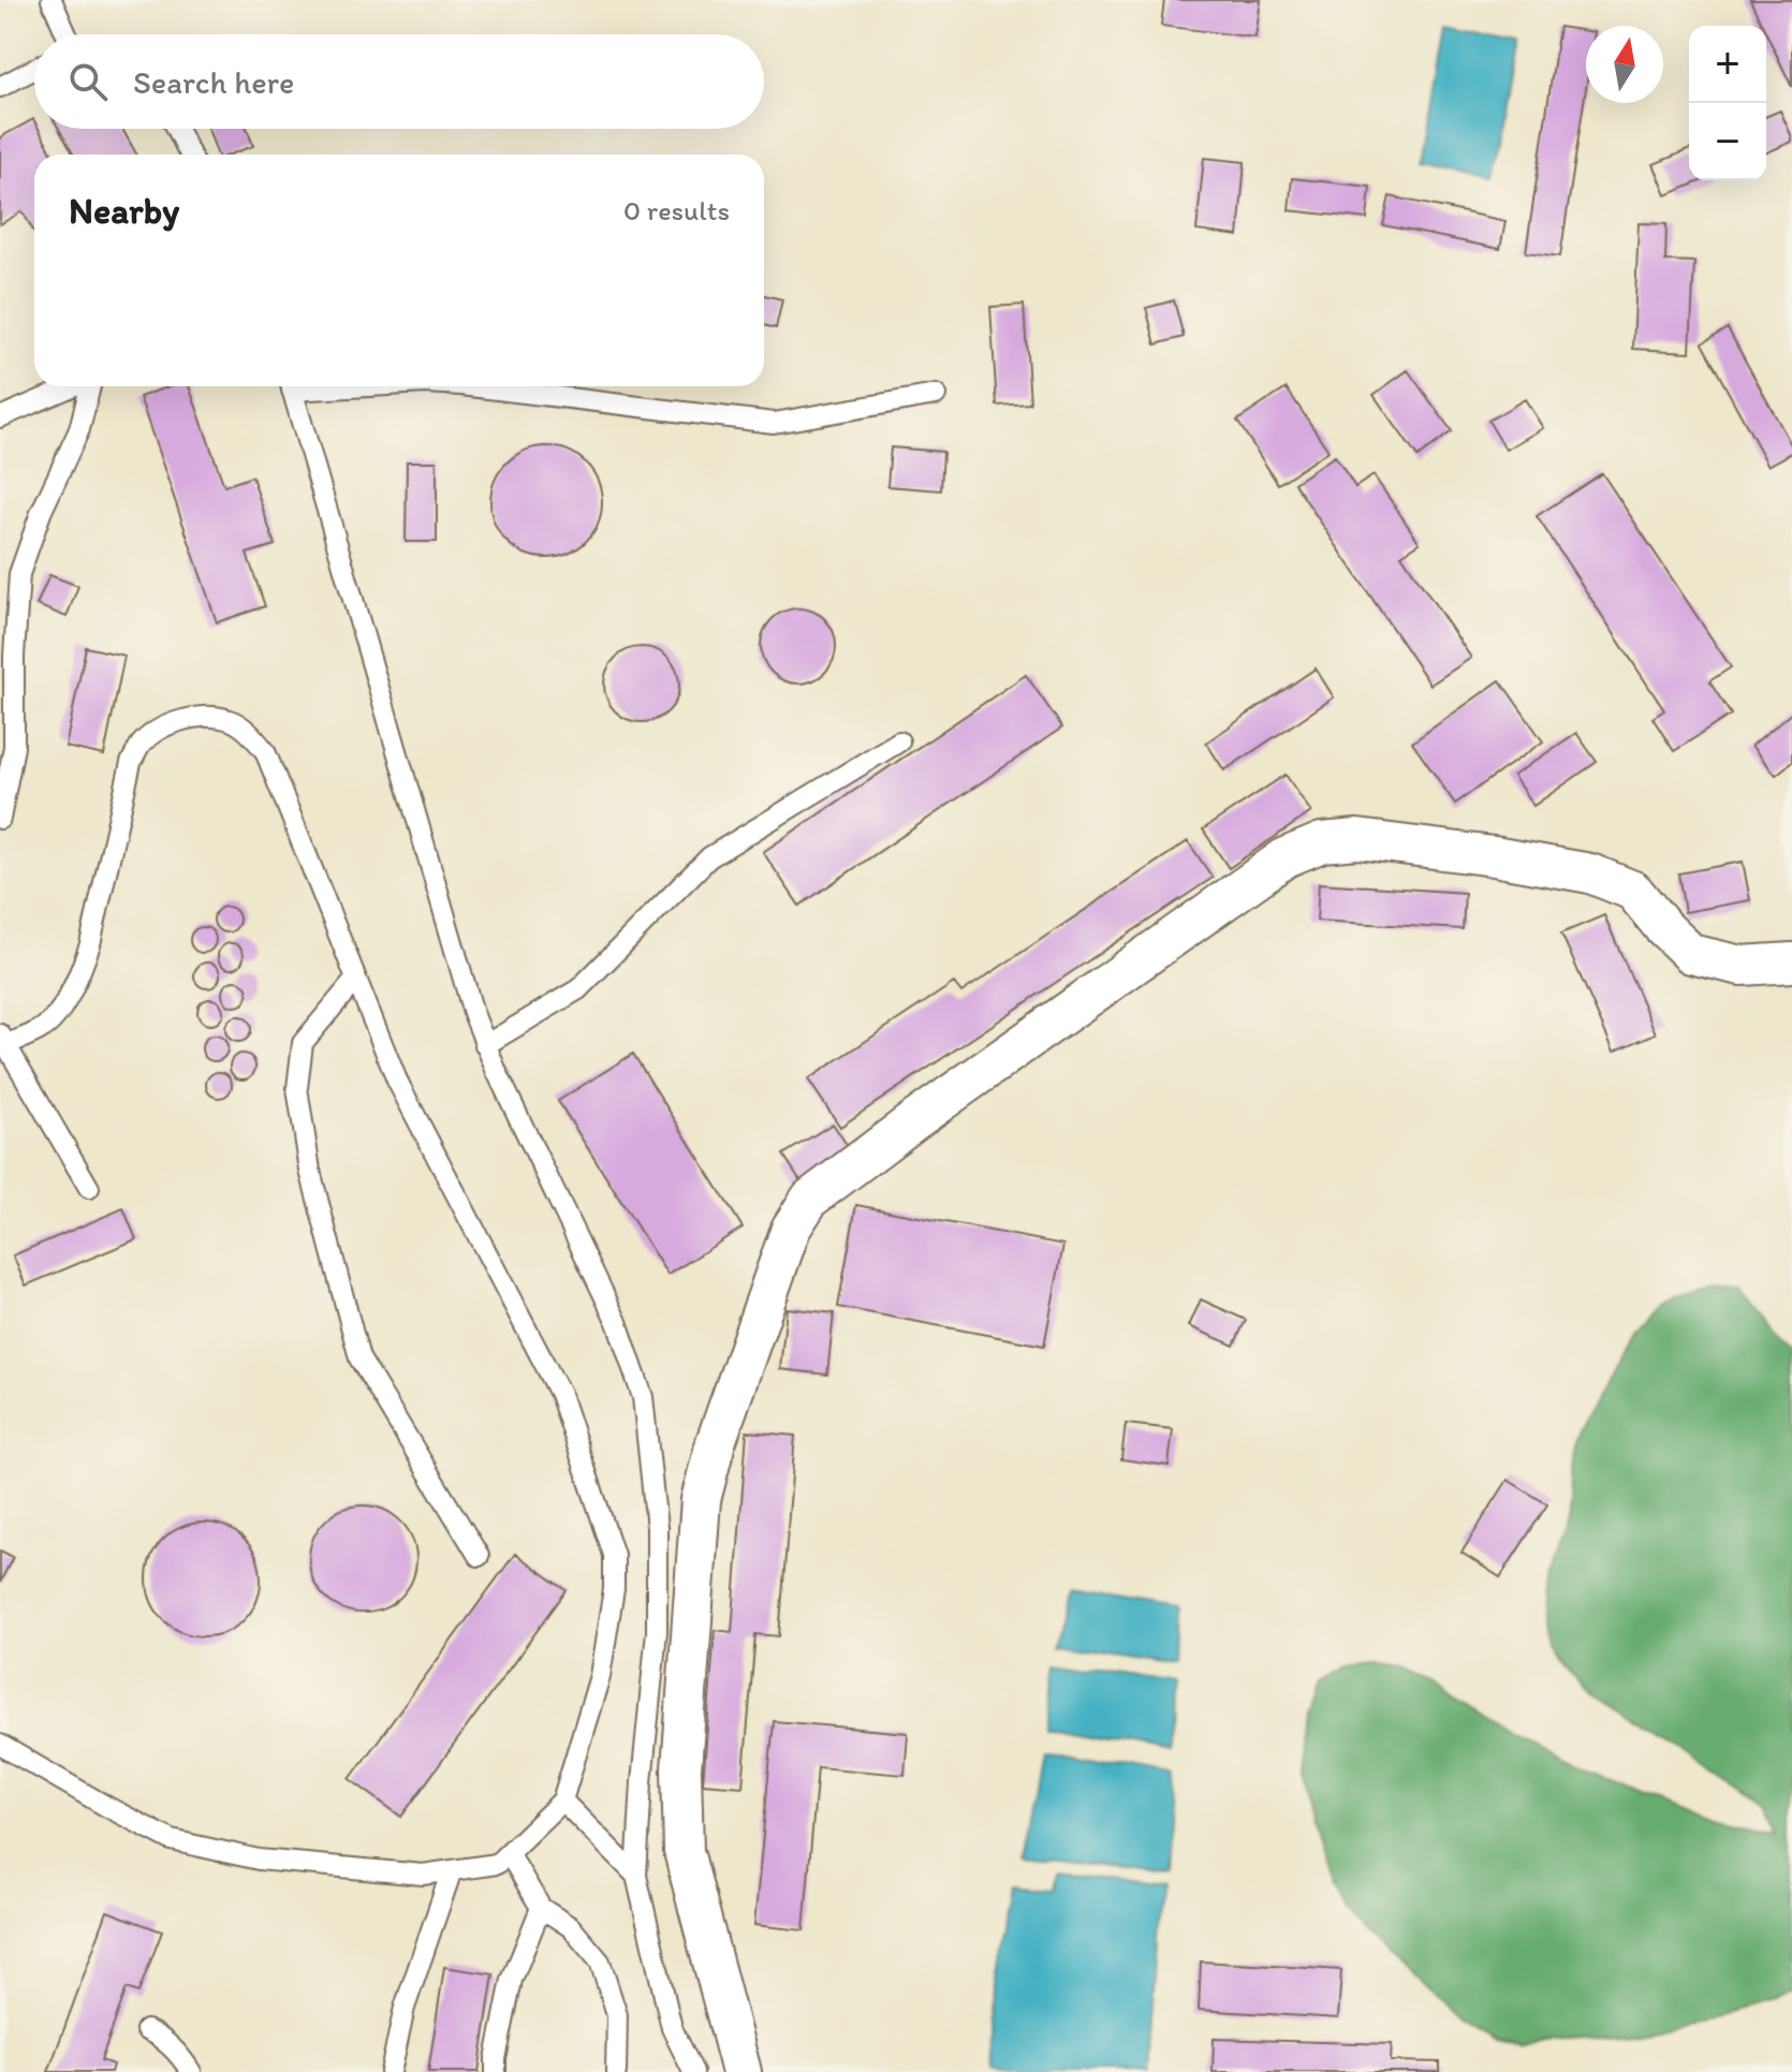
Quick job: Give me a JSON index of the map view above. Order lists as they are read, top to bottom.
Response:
{
  "north": "top",
  "page": {
    "map_buttons": ["+", "−"],
    "search": "Search here",
    "heading": ["Nearby", "0 results"]
  }
}
